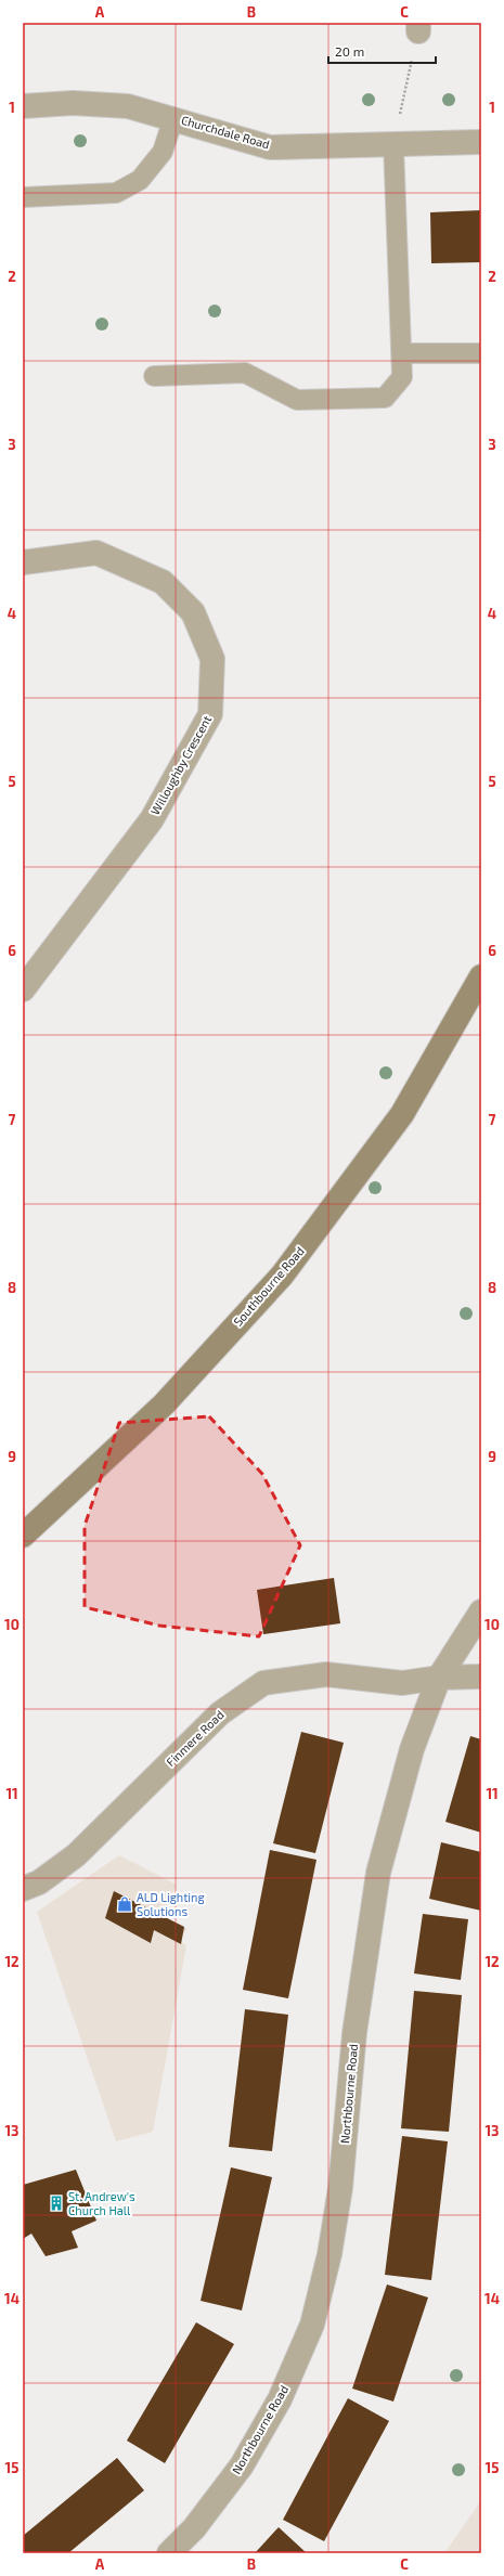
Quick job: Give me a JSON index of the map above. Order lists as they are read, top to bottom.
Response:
{
  "streets": {
    "street": [
      "Churchdale Road",
      "Willoughby Crescent",
      "Southbourne Road",
      "Finmere Road",
      "Northbourne Road"
    ]
  },
  "crossings": [
    ["Finmere Road", "Northbourne Road"]
  ],
  "places": {
    "shop": ["ALD Lighting Solutions"],
    "building": ["St. Andrew's Church Hall"]
  },
  "scale_bar": "20 m",
  "grid": {
    "columns": ["A", "B", "C"],
    "rows": [
      "1",
      "2",
      "3",
      "4",
      "5",
      "6",
      "7",
      "8",
      "9",
      "10",
      "11",
      "12",
      "13",
      "14",
      "15"
    ]
  }
}
